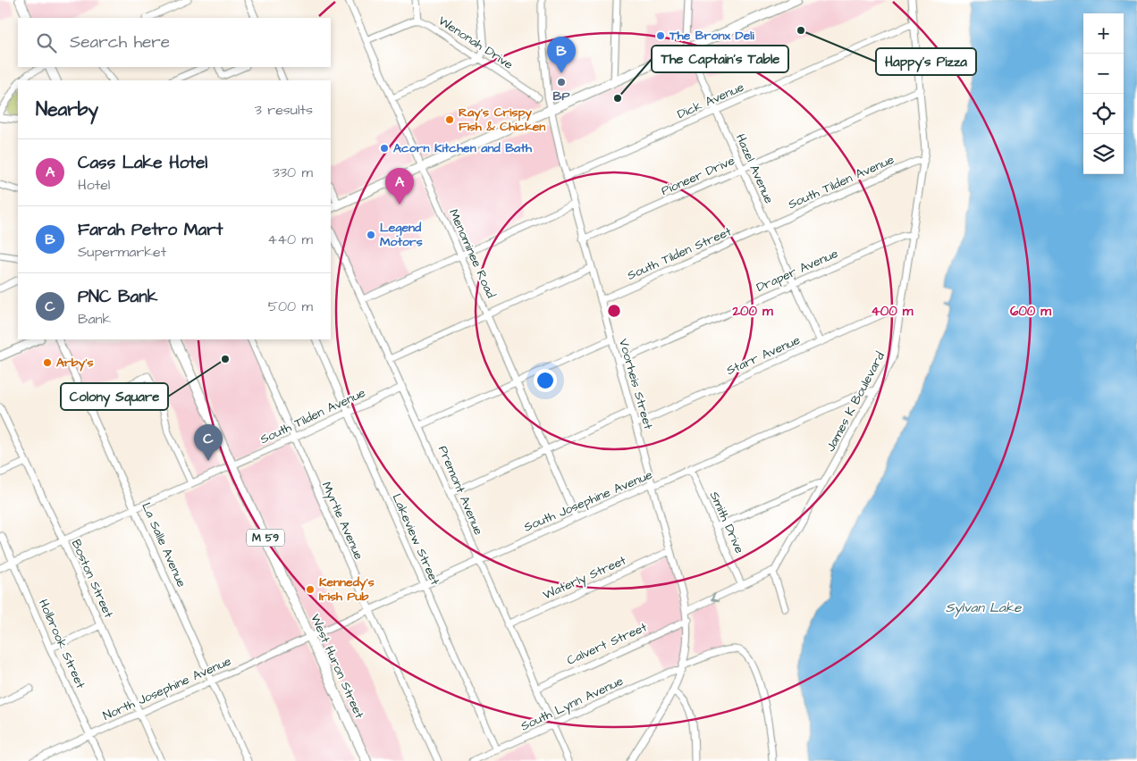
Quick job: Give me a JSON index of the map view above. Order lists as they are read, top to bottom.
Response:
{
  "streets": {
    "highway": ["M 59", "West Huron Street"],
    "street": [
      "Wenonah Drive",
      "Dick Avenue",
      "Hazel Avenue",
      "Pioneer Drive",
      "South Tilden Avenue",
      "Menominee Road",
      "South Tilden Street",
      "Draper Avenue",
      "Starr Avenue",
      "Voorheis Street",
      "James K Boulevard",
      "Premont Avenue",
      "South Josephine Avenue",
      "Myrtle Avenue",
      "Smith Drive",
      "Lakeview Street",
      "La Salle Avenue",
      "Waterly Street",
      "Boston Street",
      "Holbrook Street",
      "Calvert Street",
      "North Josephine Avenue",
      "South Lynn Avenue"
    ]
  },
  "crossings": [
    ["Dick Avenue", "Hazel Avenue"],
    ["Dick Avenue", "Voorheis Street"],
    ["Dick Avenue", "James K Boulevard"],
    ["Hazel Avenue", "Pioneer Drive"],
    ["Hazel Avenue", "South Tilden Avenue"],
    ["Hazel Avenue", "South Tilden Street"],
    ["Hazel Avenue", "Draper Avenue"],
    ["Hazel Avenue", "Starr Avenue"],
    ["Pioneer Drive", "Voorheis Street"],
    ["Pioneer Drive", "James K Boulevard"],
    ["South Tilden Avenue", "South Tilden Street"],
    ["South Tilden Avenue", "James K Boulevard"],
    ["South Tilden Avenue", "Premont Avenue"],
    ["South Tilden Avenue", "Myrtle Avenue"],
    ["South Tilden Avenue", "Lakeview Street"],
    ["South Tilden Avenue", "La Salle Avenue"],
    ["South Tilden Avenue", "Boston Street"],
    ["South Tilden Avenue", "Holbrook Street"],
    ["South Tilden Avenue", "West Huron Street"],
    ["Menominee Road", "South Josephine Avenue"],
    ["South Tilden Street", "Voorheis Street"],
    ["Draper Avenue", "Voorheis Street"],
    ["Draper Avenue", "James K Boulevard"],
    ["Starr Avenue", "Voorheis Street"],
    ["Starr Avenue", "James K Boulevard"],
    ["Voorheis Street", "South Josephine Avenue"],
    ["Voorheis Street", "Waterly Street"],
    ["Voorheis Street", "Calvert Street"],
    ["Voorheis Street", "South Lynn Avenue"],
    ["James K Boulevard", "South Josephine Avenue"],
    ["Premont Avenue", "South Josephine Avenue"],
    ["Premont Avenue", "Waterly Street"],
    ["Premont Avenue", "Calvert Street"],
    ["Premont Avenue", "South Lynn Avenue"],
    ["South Josephine Avenue", "Myrtle Avenue"],
    ["South Josephine Avenue", "Smith Drive"],
    ["South Josephine Avenue", "Lakeview Street"],
    ["South Josephine Avenue", "West Huron Street"],
    ["South Josephine Avenue", "North Josephine Avenue"],
    ["Lakeview Street", "South Lynn Avenue"],
    ["La Salle Avenue", "North Josephine Avenue"],
    ["Boston Street", "North Josephine Avenue"],
    ["Holbrook Street", "North Josephine Avenue"],
    ["West Huron Street", "North Josephine Avenue"]
  ],
  "water": ["Sylvan Lake"],
  "places": [
    "Happy's Pizza",
    "The Bronx Deli",
    "BP",
    "The Captain's Table",
    "Ray’s Crispy Fish & Chicken",
    "Acorn Kitchen and Bath",
    "Legend Motors",
    "Colony Square",
    "Arby's",
    "Kennedy's Irish Pub"
  ],
  "page": {
    "map_buttons": ["+", "−"],
    "search": "Search here",
    "pins": ["B", "A", "C"],
    "heading": ["Nearby", "3 results"],
    "list": [
      {
        "mark": "A",
        "name": "Cass Lake Hotel",
        "note": "Hotel",
        "value": "330 m"
      },
      {
        "mark": "B",
        "name": "Farah Petro Mart",
        "note": "Supermarket",
        "value": "440 m"
      },
      {
        "mark": "C",
        "name": "PNC Bank",
        "note": "Bank",
        "value": "500 m"
      }
    ]
  },
  "rings": ["200 m", "400 m", "600 m"]
}
